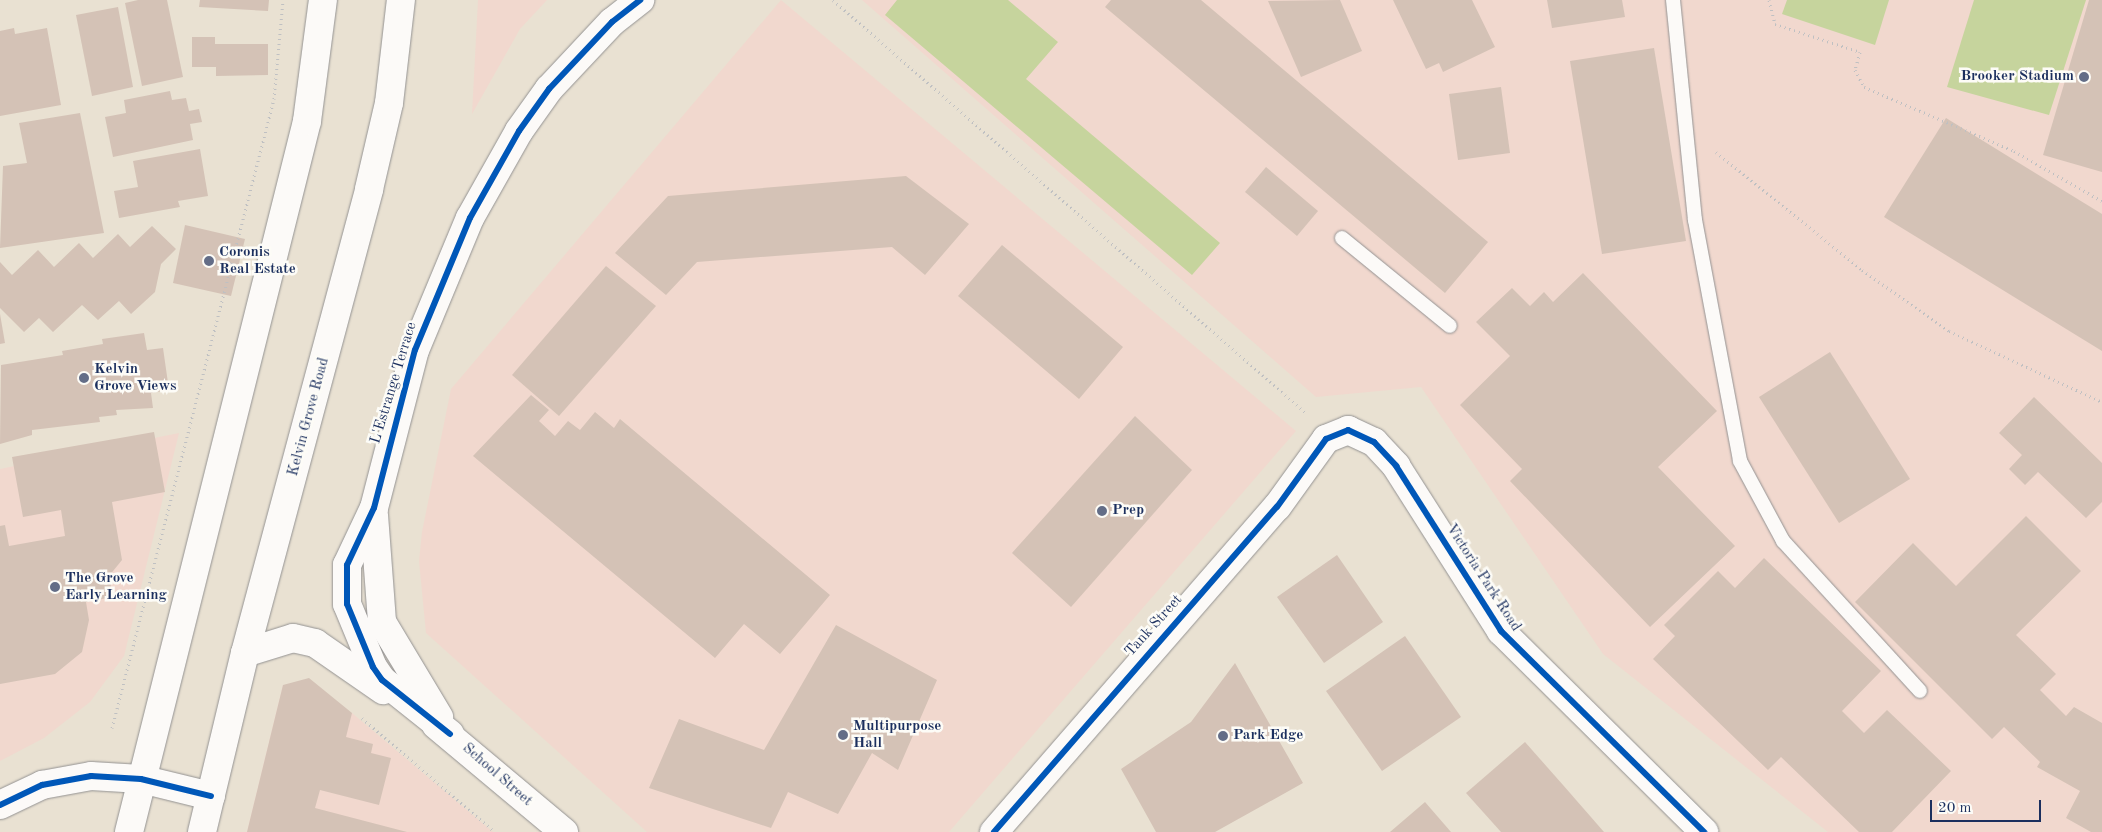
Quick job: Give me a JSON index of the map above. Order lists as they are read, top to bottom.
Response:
{
  "streets": {
    "street": [
      "L'Estrange Terrace",
      "Kelvin Grove Road",
      "Victoria Park Road",
      "Tank Street",
      "School Street"
    ]
  },
  "crossings": [
    ["L'Estrange Terrace", "School Street"],
    ["Kelvin Grove Road", "School Street"],
    ["Victoria Park Road", "Tank Street"]
  ],
  "places": [
    "Brooker Stadium",
    "Coronis Real Estate",
    "Kelvin Grove Views",
    "Prep",
    "The Grove Early Learning",
    "Multipurpose Hall",
    "Park Edge"
  ],
  "scale_bar": "20 m"
}
